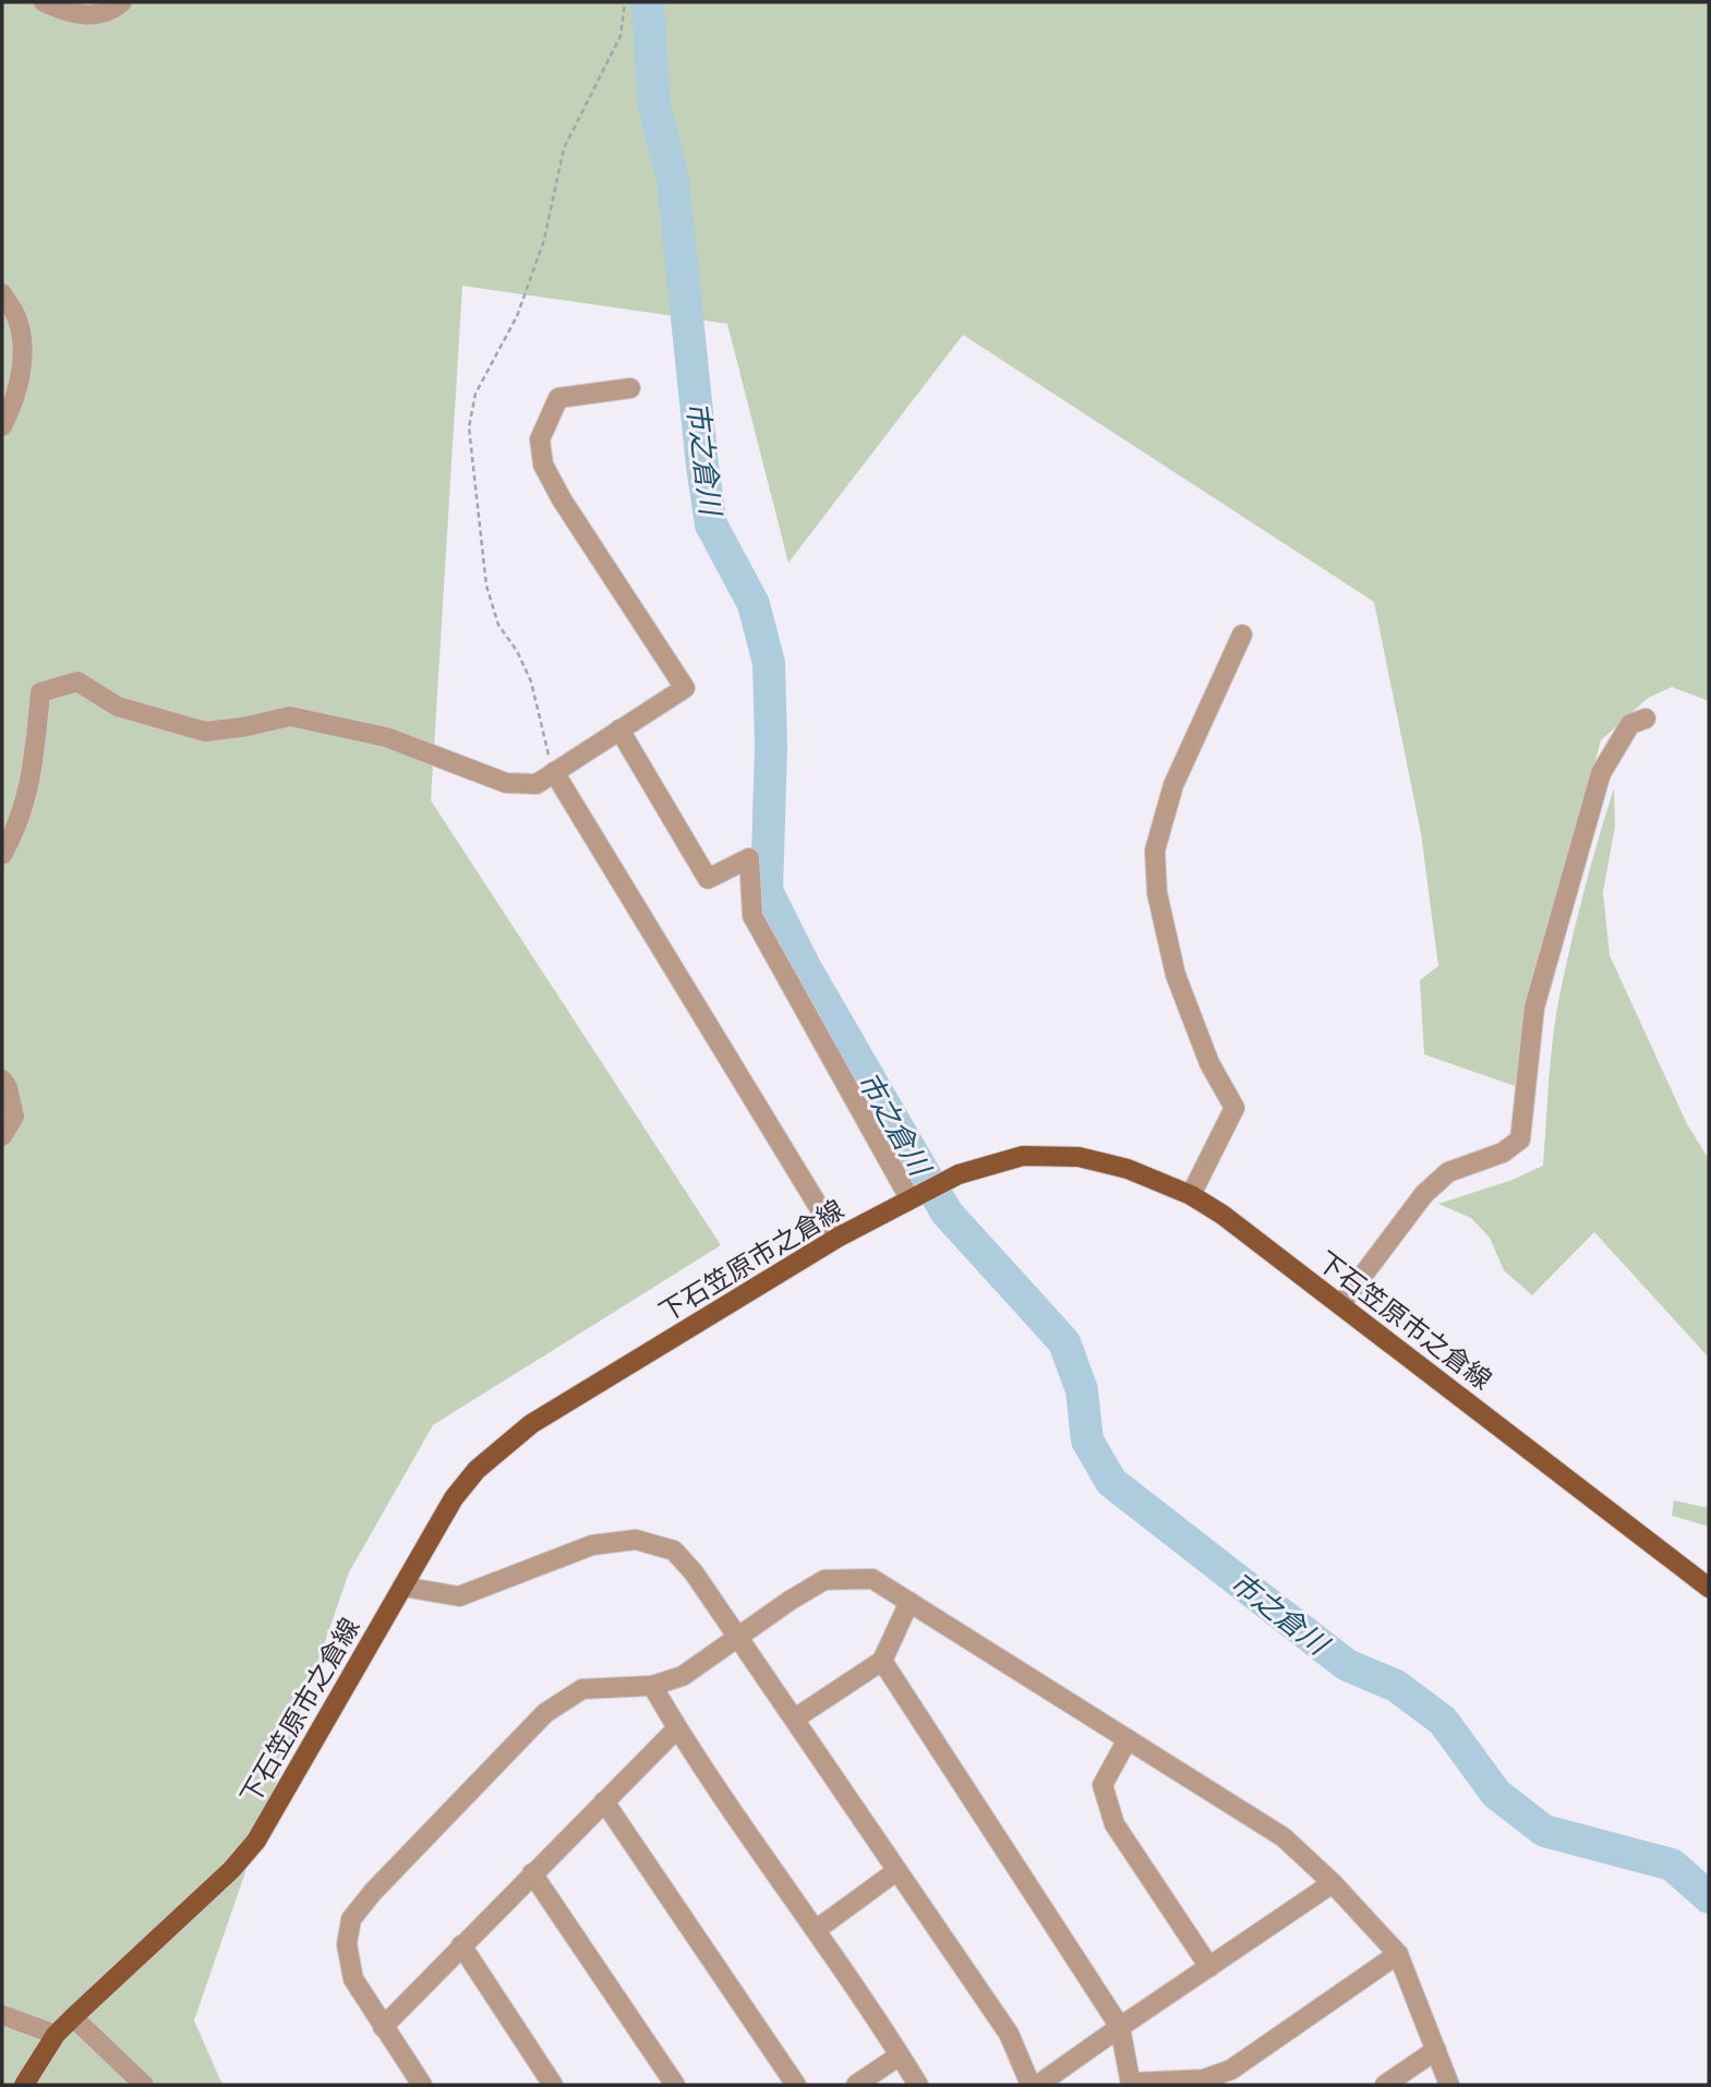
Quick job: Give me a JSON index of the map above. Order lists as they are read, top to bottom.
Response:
{
  "streets": {
    "main road": ["下石笠原市之倉線"]
  },
  "water": ["市之倉川"]
}
